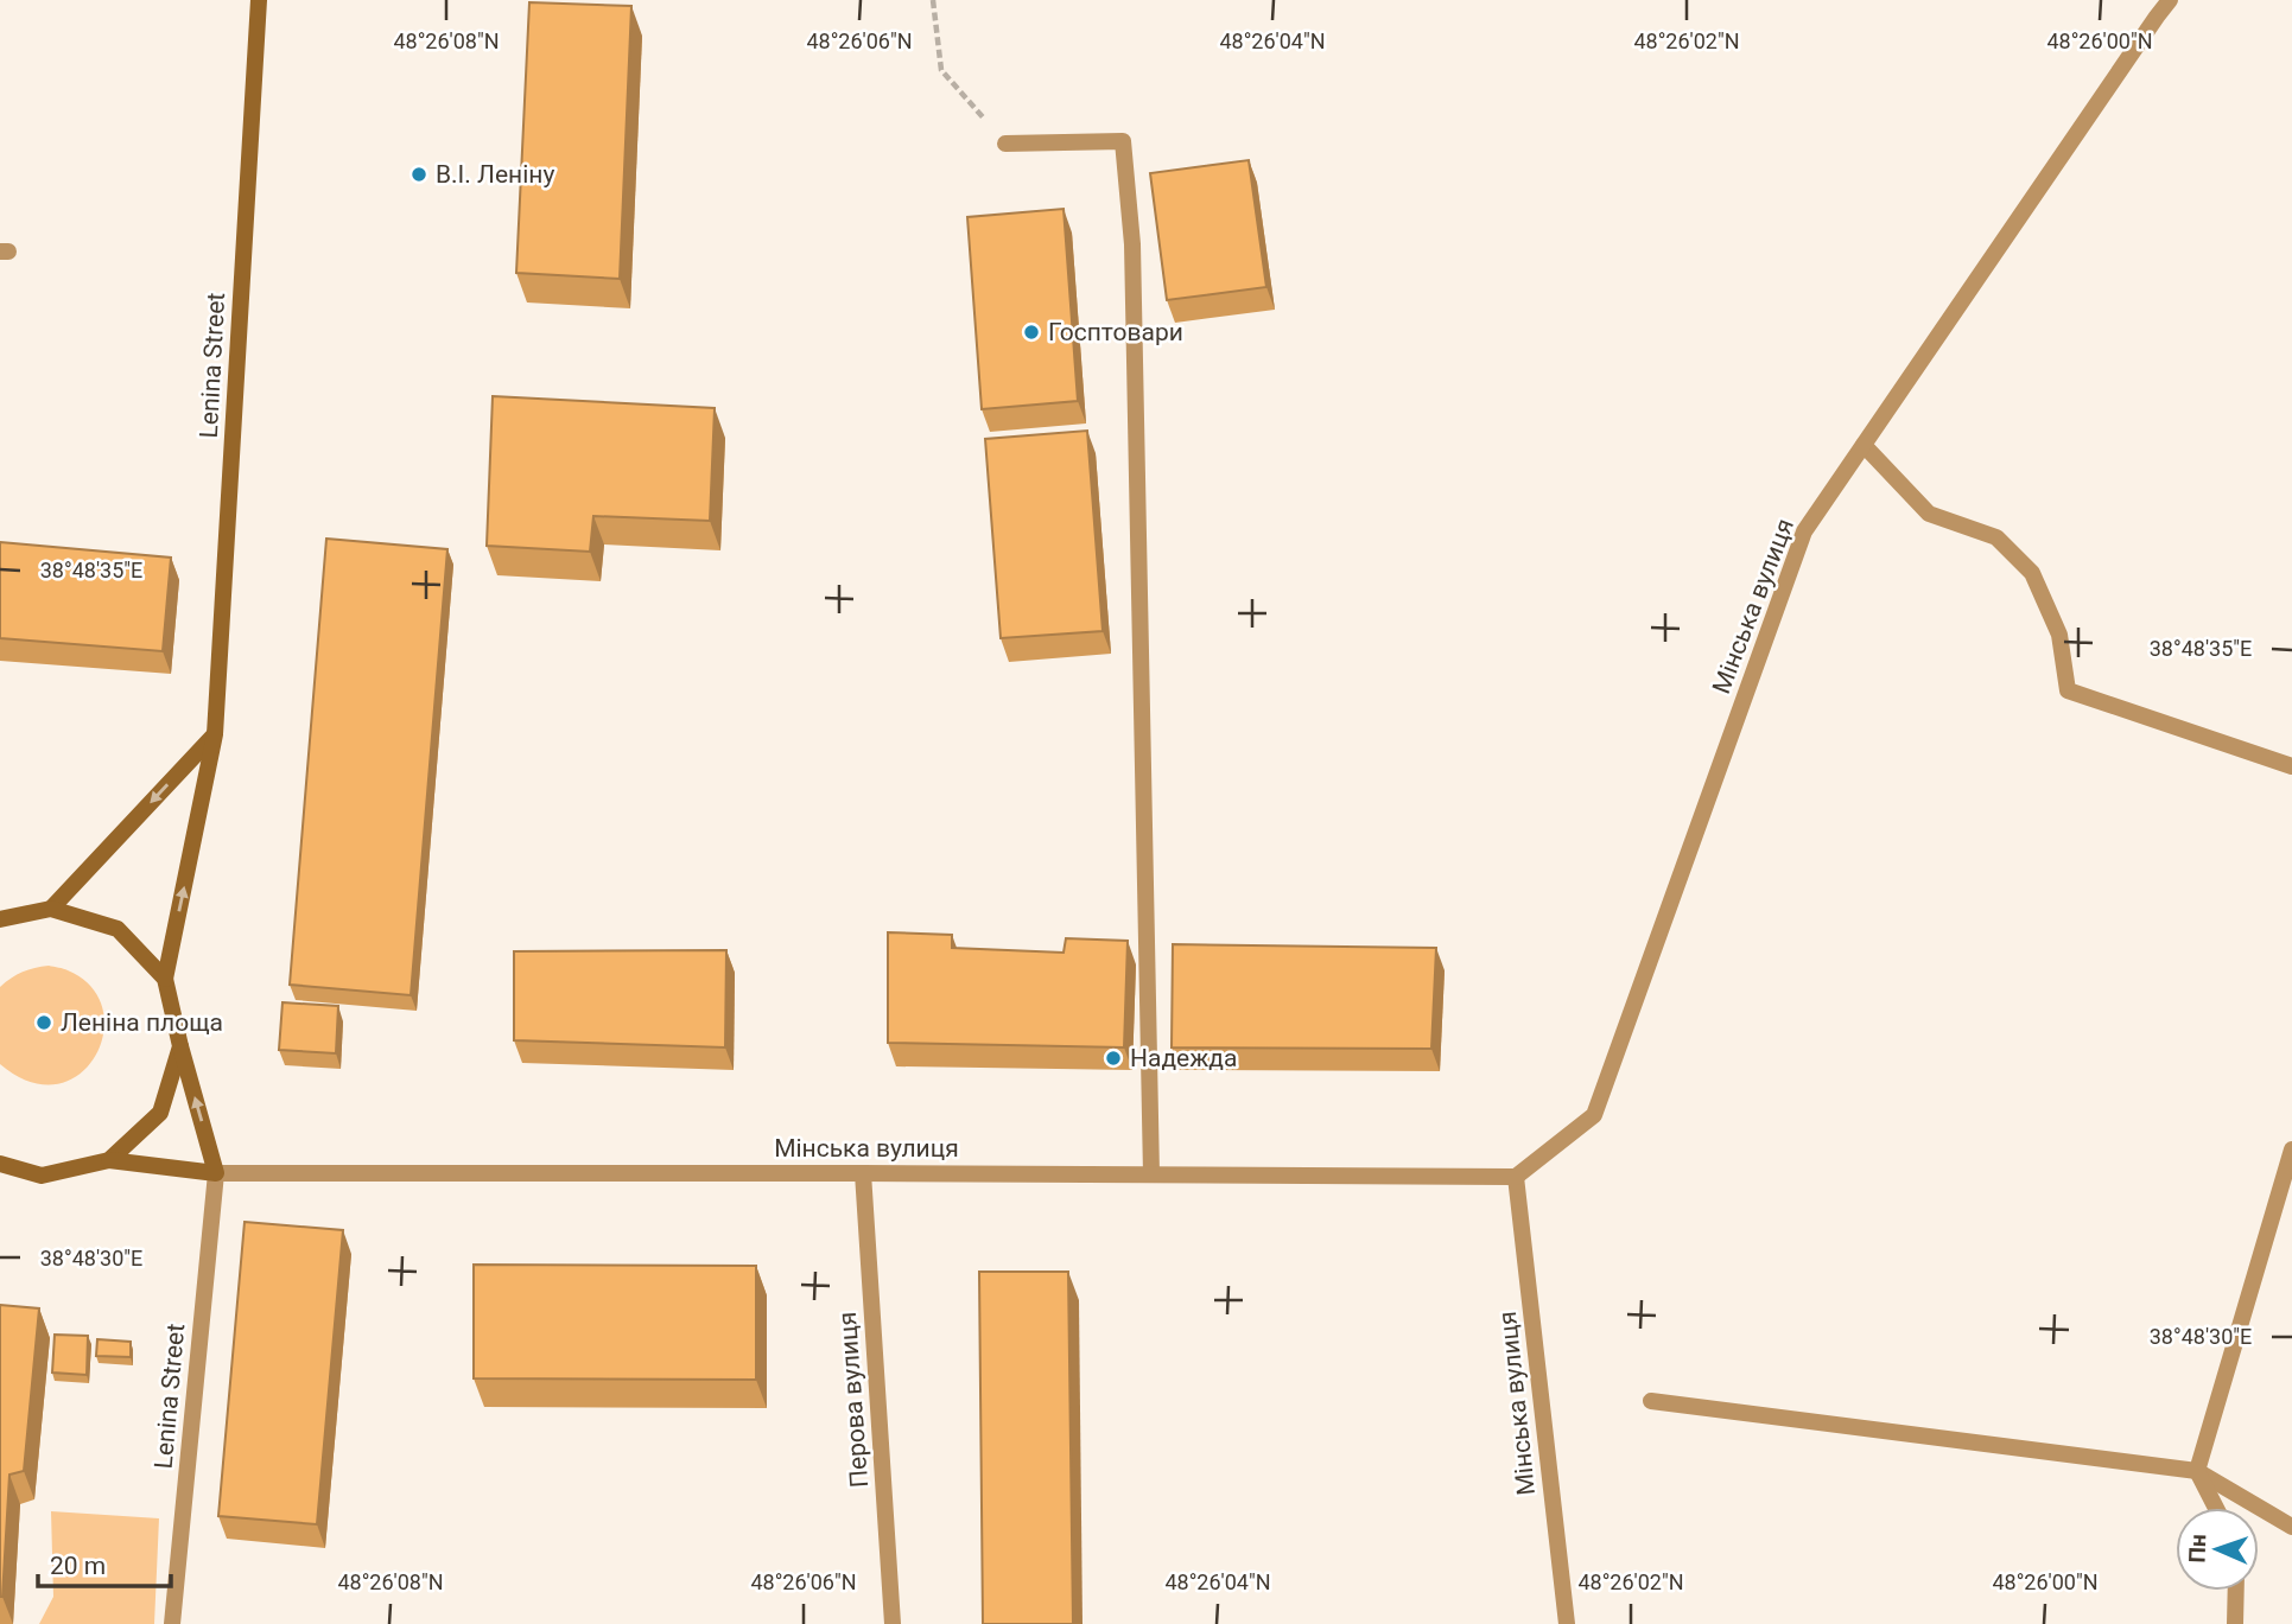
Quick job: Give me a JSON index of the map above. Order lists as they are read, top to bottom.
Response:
{
  "streets": {
    "street": ["Lenina Street", "Мінська вулиця", "Перова вулиця"]
  },
  "crossings": [
    ["Lenina Street", "Мінська вулиця"],
    ["Мінська вулиця", "Перова вулиця"]
  ],
  "places": [
    "В.І. Леніну",
    "Госптовари",
    "Леніна площа",
    "Надежда"
  ],
  "scale_bar": "20 m",
  "north": "left",
  "coordinates": [
    "48°26'08\"N",
    "48°26'06\"N",
    "48°26'04\"N",
    "48°26'02\"N",
    "48°26'00\"N",
    "38°48'35\"E",
    "38°48'30\"E"
  ]
}
